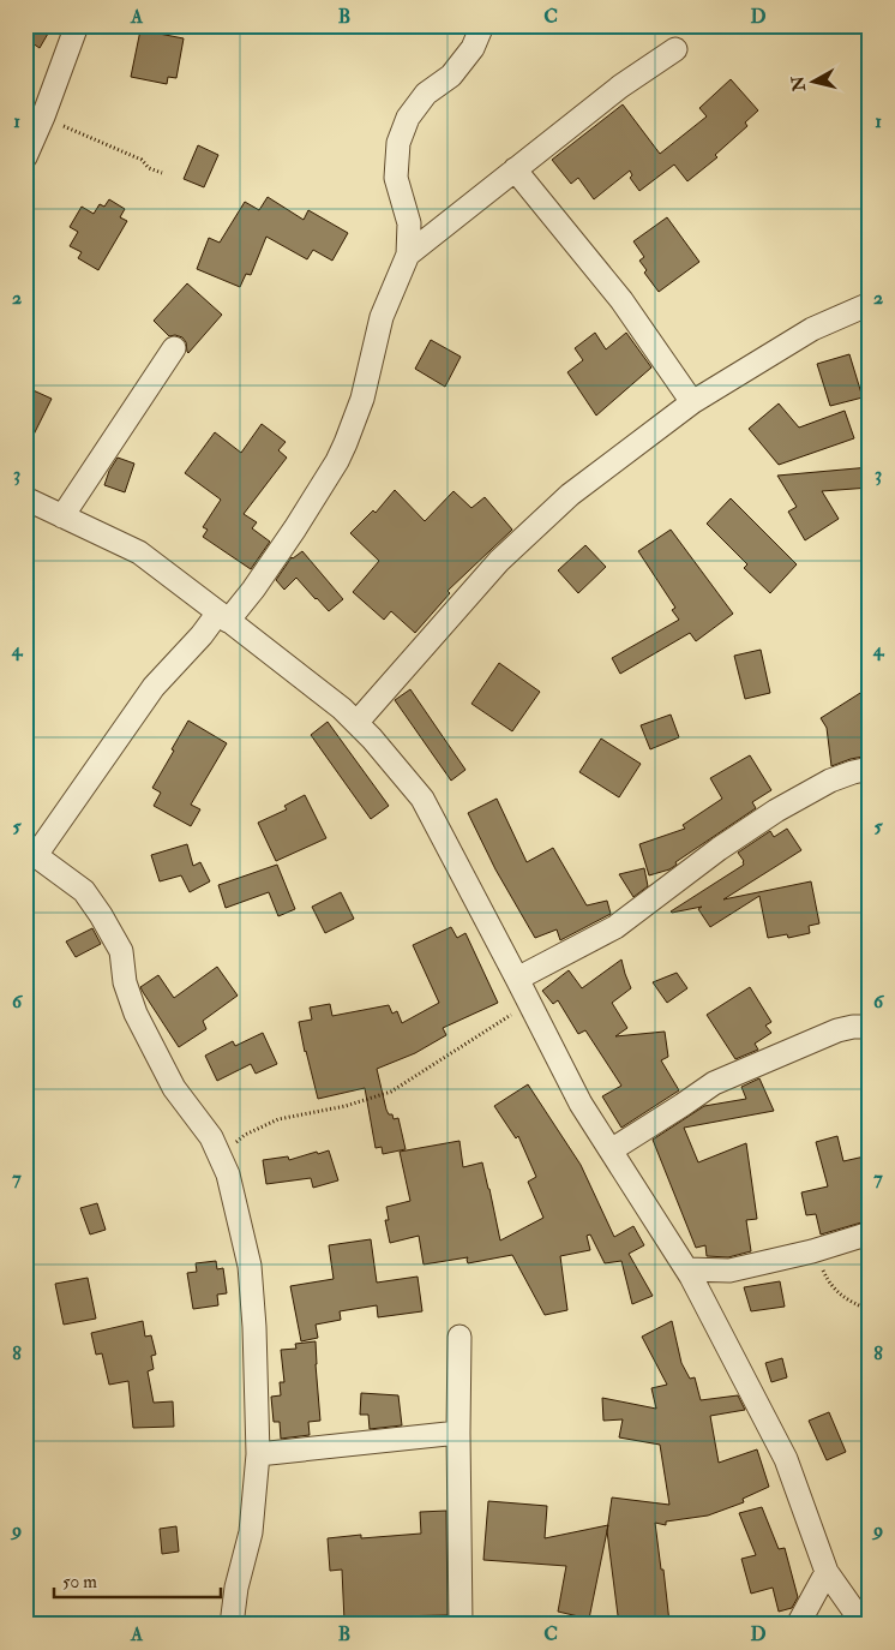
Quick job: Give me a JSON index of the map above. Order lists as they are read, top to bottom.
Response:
{
  "scale_bar": "50 m",
  "north": "left",
  "grid": {
    "columns": [
      "A",
      "B",
      "C",
      "D"
    ],
    "rows": [
      "1",
      "2",
      "3",
      "4",
      "5",
      "6",
      "7",
      "8",
      "9"
    ]
  }
}
